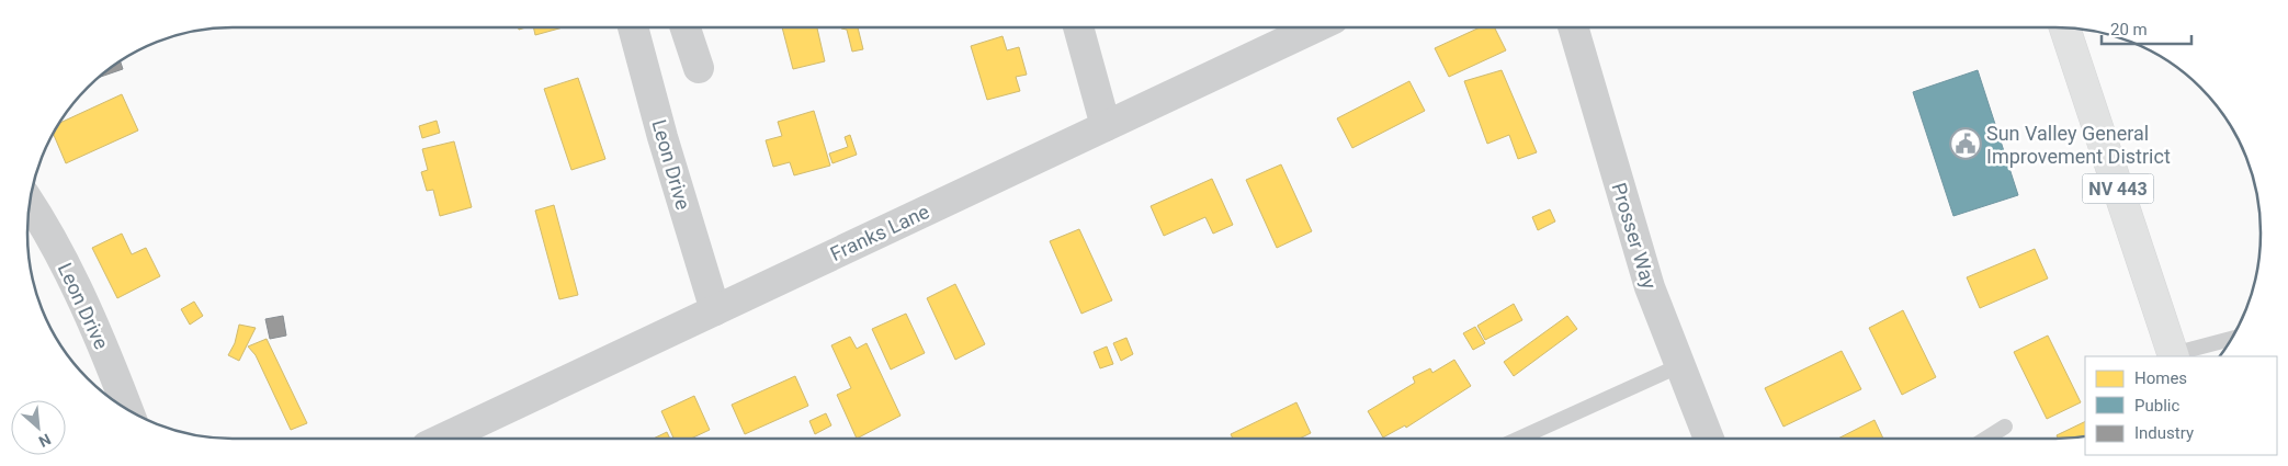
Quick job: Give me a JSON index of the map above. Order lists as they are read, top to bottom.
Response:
{
  "streets": {
    "main road": ["NV 443"],
    "street": ["Leon Drive", "Franks Lane", "Prosser Way"]
  },
  "crossings": [
    ["Leon Drive", "Franks Lane"]
  ],
  "places": {
    "public building": ["Sun Valley General Improvement District"]
  },
  "legend": ["Homes", "Public", "Industry"],
  "scale_bar": "20 m",
  "north": "bottom right"
}
